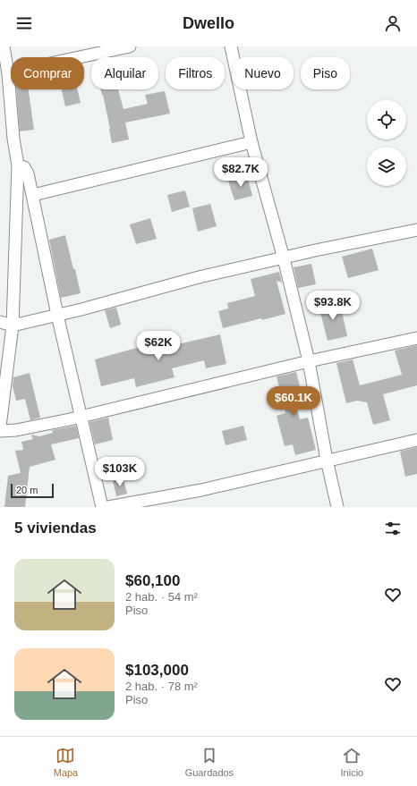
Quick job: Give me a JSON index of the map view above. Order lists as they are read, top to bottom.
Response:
{
  "scale_bar": "20 m",
  "page": {
    "header": "Dwello",
    "chip": [
      "Comprar",
      "Alquilar",
      "Filtros",
      "Nuevo",
      "Piso"
    ],
    "price": [
      "$82.7K",
      "$93.8K",
      "$62K",
      "$60.1K",
      "$103K"
    ],
    "scale": "20 m",
    "heading": "5 viviendas",
    "list": [
      {
        "name": "$60,100",
        "note": "2 hab. · 54 m² · Piso"
      },
      {
        "name": "$103,000",
        "note": "2 hab. · 78 m² · Piso"
      }
    ],
    "tabs": ["Mapa", "Guardados", "Inicio"]
  }
}
